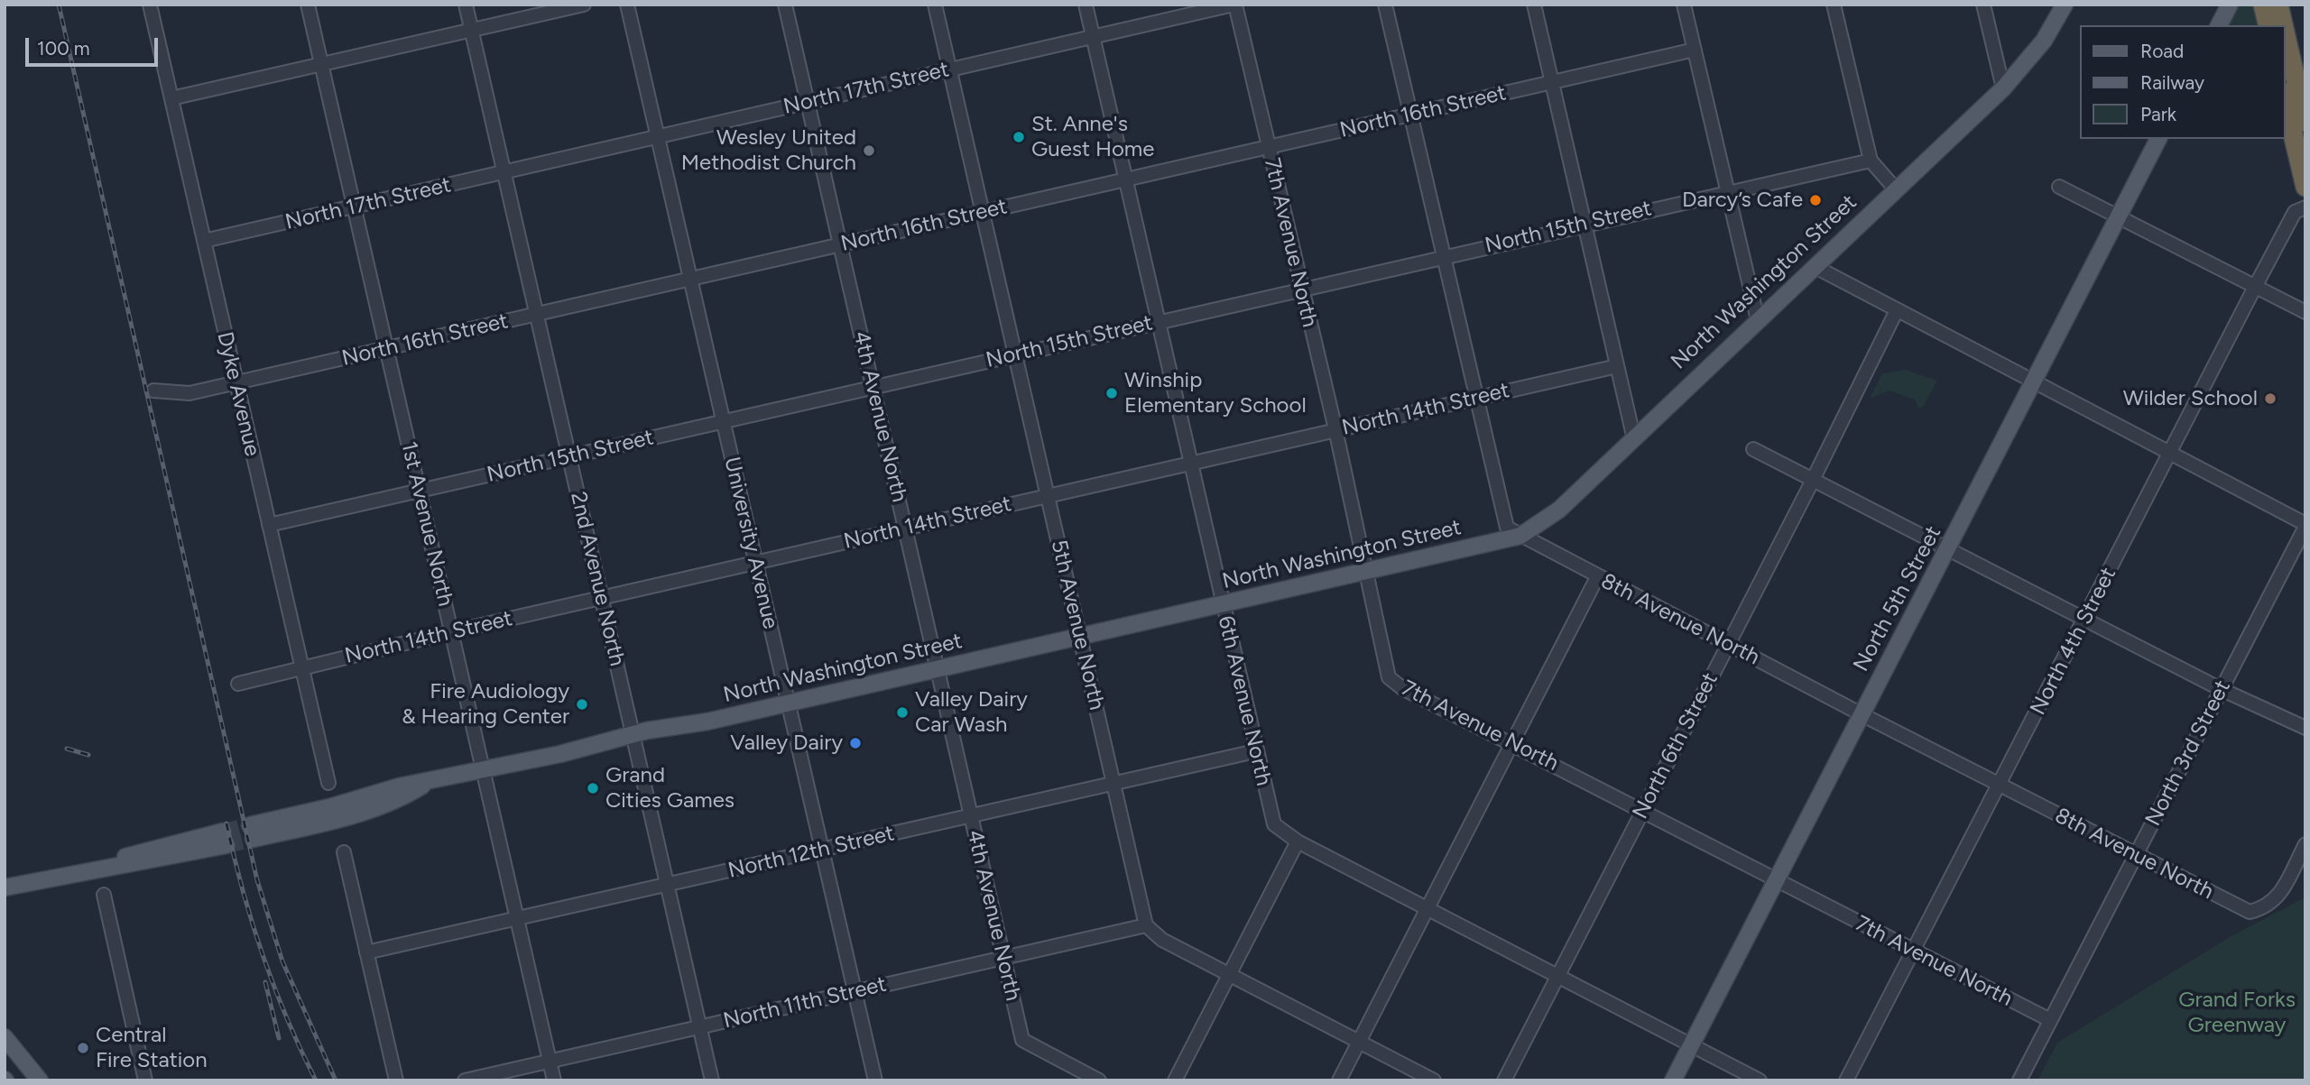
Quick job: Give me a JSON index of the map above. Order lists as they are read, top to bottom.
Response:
{
  "streets": {
    "main road": ["North Washington Street", "North 5th Street"],
    "street": [
      "North 17th Street",
      "North 16th Street",
      "North 15th Street",
      "7th Avenue North",
      "Dyke Avenue",
      "North 14th Street",
      "4th Avenue North",
      "1st Avenue North",
      "University Avenue",
      "2nd Avenue North",
      "8th Avenue North",
      "5th Avenue North",
      "North 4th Street",
      "6th Avenue North",
      "North 6th Street",
      "North 3rd Street",
      "North 12th Street",
      "North 11th Street"
    ]
  },
  "crossings": [
    ["North 17th Street", "7th Avenue North"],
    ["North 17th Street", "Dyke Avenue"],
    ["North 17th Street", "4th Avenue North"],
    ["North 17th Street", "1st Avenue North"],
    ["North 17th Street", "University Avenue"],
    ["North 17th Street", "2nd Avenue North"],
    ["North 17th Street", "5th Avenue North"],
    ["North 17th Street", "6th Avenue North"],
    ["North 16th Street", "7th Avenue North"],
    ["North 16th Street", "Dyke Avenue"],
    ["North 16th Street", "4th Avenue North"],
    ["North 16th Street", "1st Avenue North"],
    ["North 16th Street", "University Avenue"],
    ["North 16th Street", "2nd Avenue North"],
    ["North 16th Street", "8th Avenue North"],
    ["North 16th Street", "5th Avenue North"],
    ["North 16th Street", "6th Avenue North"],
    ["North 15th Street", "7th Avenue North"],
    ["North 15th Street", "Dyke Avenue"],
    ["North 15th Street", "4th Avenue North"],
    ["North 15th Street", "1st Avenue North"],
    ["North 15th Street", "University Avenue"],
    ["North 15th Street", "2nd Avenue North"],
    ["North 15th Street", "8th Avenue North"],
    ["North 15th Street", "5th Avenue North"],
    ["North 15th Street", "6th Avenue North"],
    ["7th Avenue North", "North Washington Street"],
    ["7th Avenue North", "North 14th Street"],
    ["7th Avenue North", "North 5th Street"],
    ["7th Avenue North", "North 4th Street"],
    ["7th Avenue North", "North 6th Street"],
    ["7th Avenue North", "North 3rd Street"],
    ["North Washington Street", "4th Avenue North"],
    ["North Washington Street", "1st Avenue North"],
    ["North Washington Street", "University Avenue"],
    ["North Washington Street", "2nd Avenue North"],
    ["North Washington Street", "8th Avenue North"],
    ["North Washington Street", "5th Avenue North"],
    ["North Washington Street", "6th Avenue North"],
    ["Dyke Avenue", "North 14th Street"],
    ["North 14th Street", "4th Avenue North"],
    ["North 14th Street", "1st Avenue North"],
    ["North 14th Street", "University Avenue"],
    ["North 14th Street", "2nd Avenue North"],
    ["North 14th Street", "8th Avenue North"],
    ["North 14th Street", "5th Avenue North"],
    ["North 14th Street", "6th Avenue North"],
    ["4th Avenue North", "North 12th Street"],
    ["4th Avenue North", "North 11th Street"],
    ["1st Avenue North", "North 12th Street"],
    ["1st Avenue North", "North 11th Street"],
    ["University Avenue", "North 12th Street"],
    ["University Avenue", "North 11th Street"],
    ["2nd Avenue North", "North 12th Street"],
    ["2nd Avenue North", "North 11th Street"],
    ["North 5th Street", "8th Avenue North"],
    ["North 5th Street", "6th Avenue North"],
    ["8th Avenue North", "North 4th Street"],
    ["8th Avenue North", "North 6th Street"],
    ["8th Avenue North", "North 3rd Street"],
    ["5th Avenue North", "North 12th Street"],
    ["5th Avenue North", "North 11th Street"],
    ["6th Avenue North", "North 6th Street"],
    ["6th Avenue North", "North 12th Street"]
  ],
  "parks": ["Grand Forks Greenway"],
  "places": [
    "St. Anne's Guest Home",
    "Wesley United Methodist Church",
    "Darcy’s Cafe",
    "Winship Elementary School",
    "Wilder School",
    "Fire Audiology & Hearing Center",
    "Valley Dairy Car Wash",
    "Valley Dairy",
    "Grand Cities Games",
    "Central Fire Station"
  ],
  "legend": ["Road", "Railway", "Park"],
  "scale_bar": "100 m"
}
